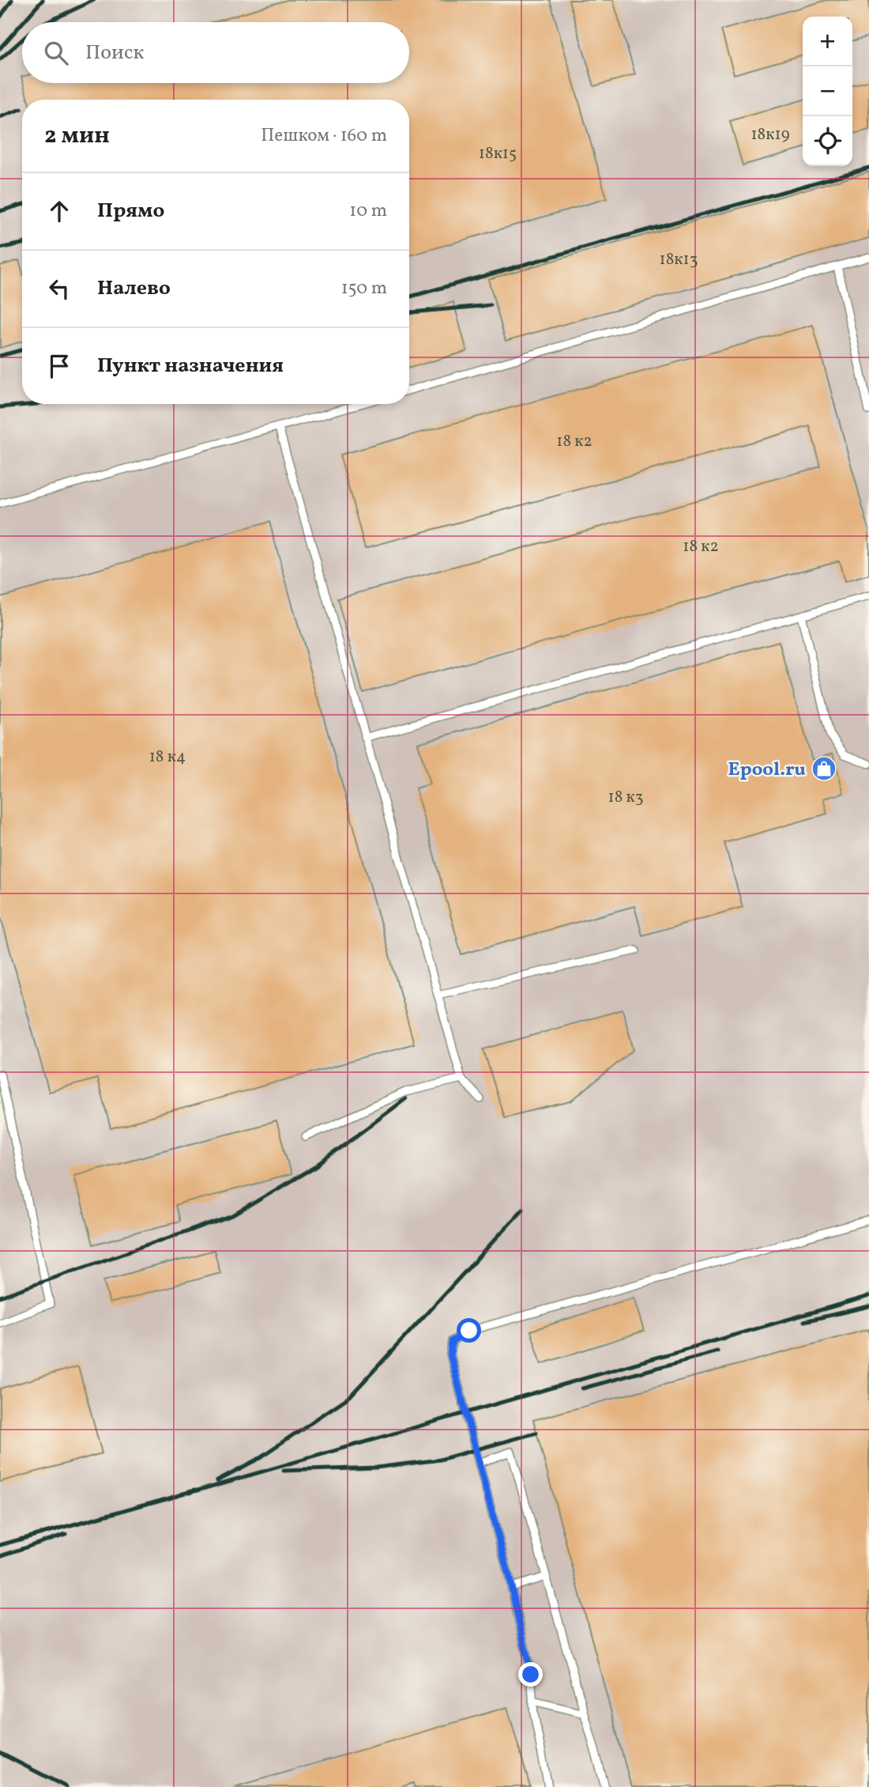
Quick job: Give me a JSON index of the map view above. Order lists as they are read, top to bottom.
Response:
{
  "places": {
    "shop": ["Epool.ru"]
  },
  "house_numbers": [
    "18к19",
    "18к15",
    "18к13",
    "18 к2",
    "18 к2",
    "18 к4",
    "18 к3"
  ],
  "page": {
    "map_buttons": ["+", "−"],
    "search": "Поиск",
    "heading": ["2 мин", "Пешком · 160 m"],
    "list": [
      ["Прямо", "10 m"],
      ["Налево", "150 m"],
      "Пункт назначения"
    ]
  }
}
